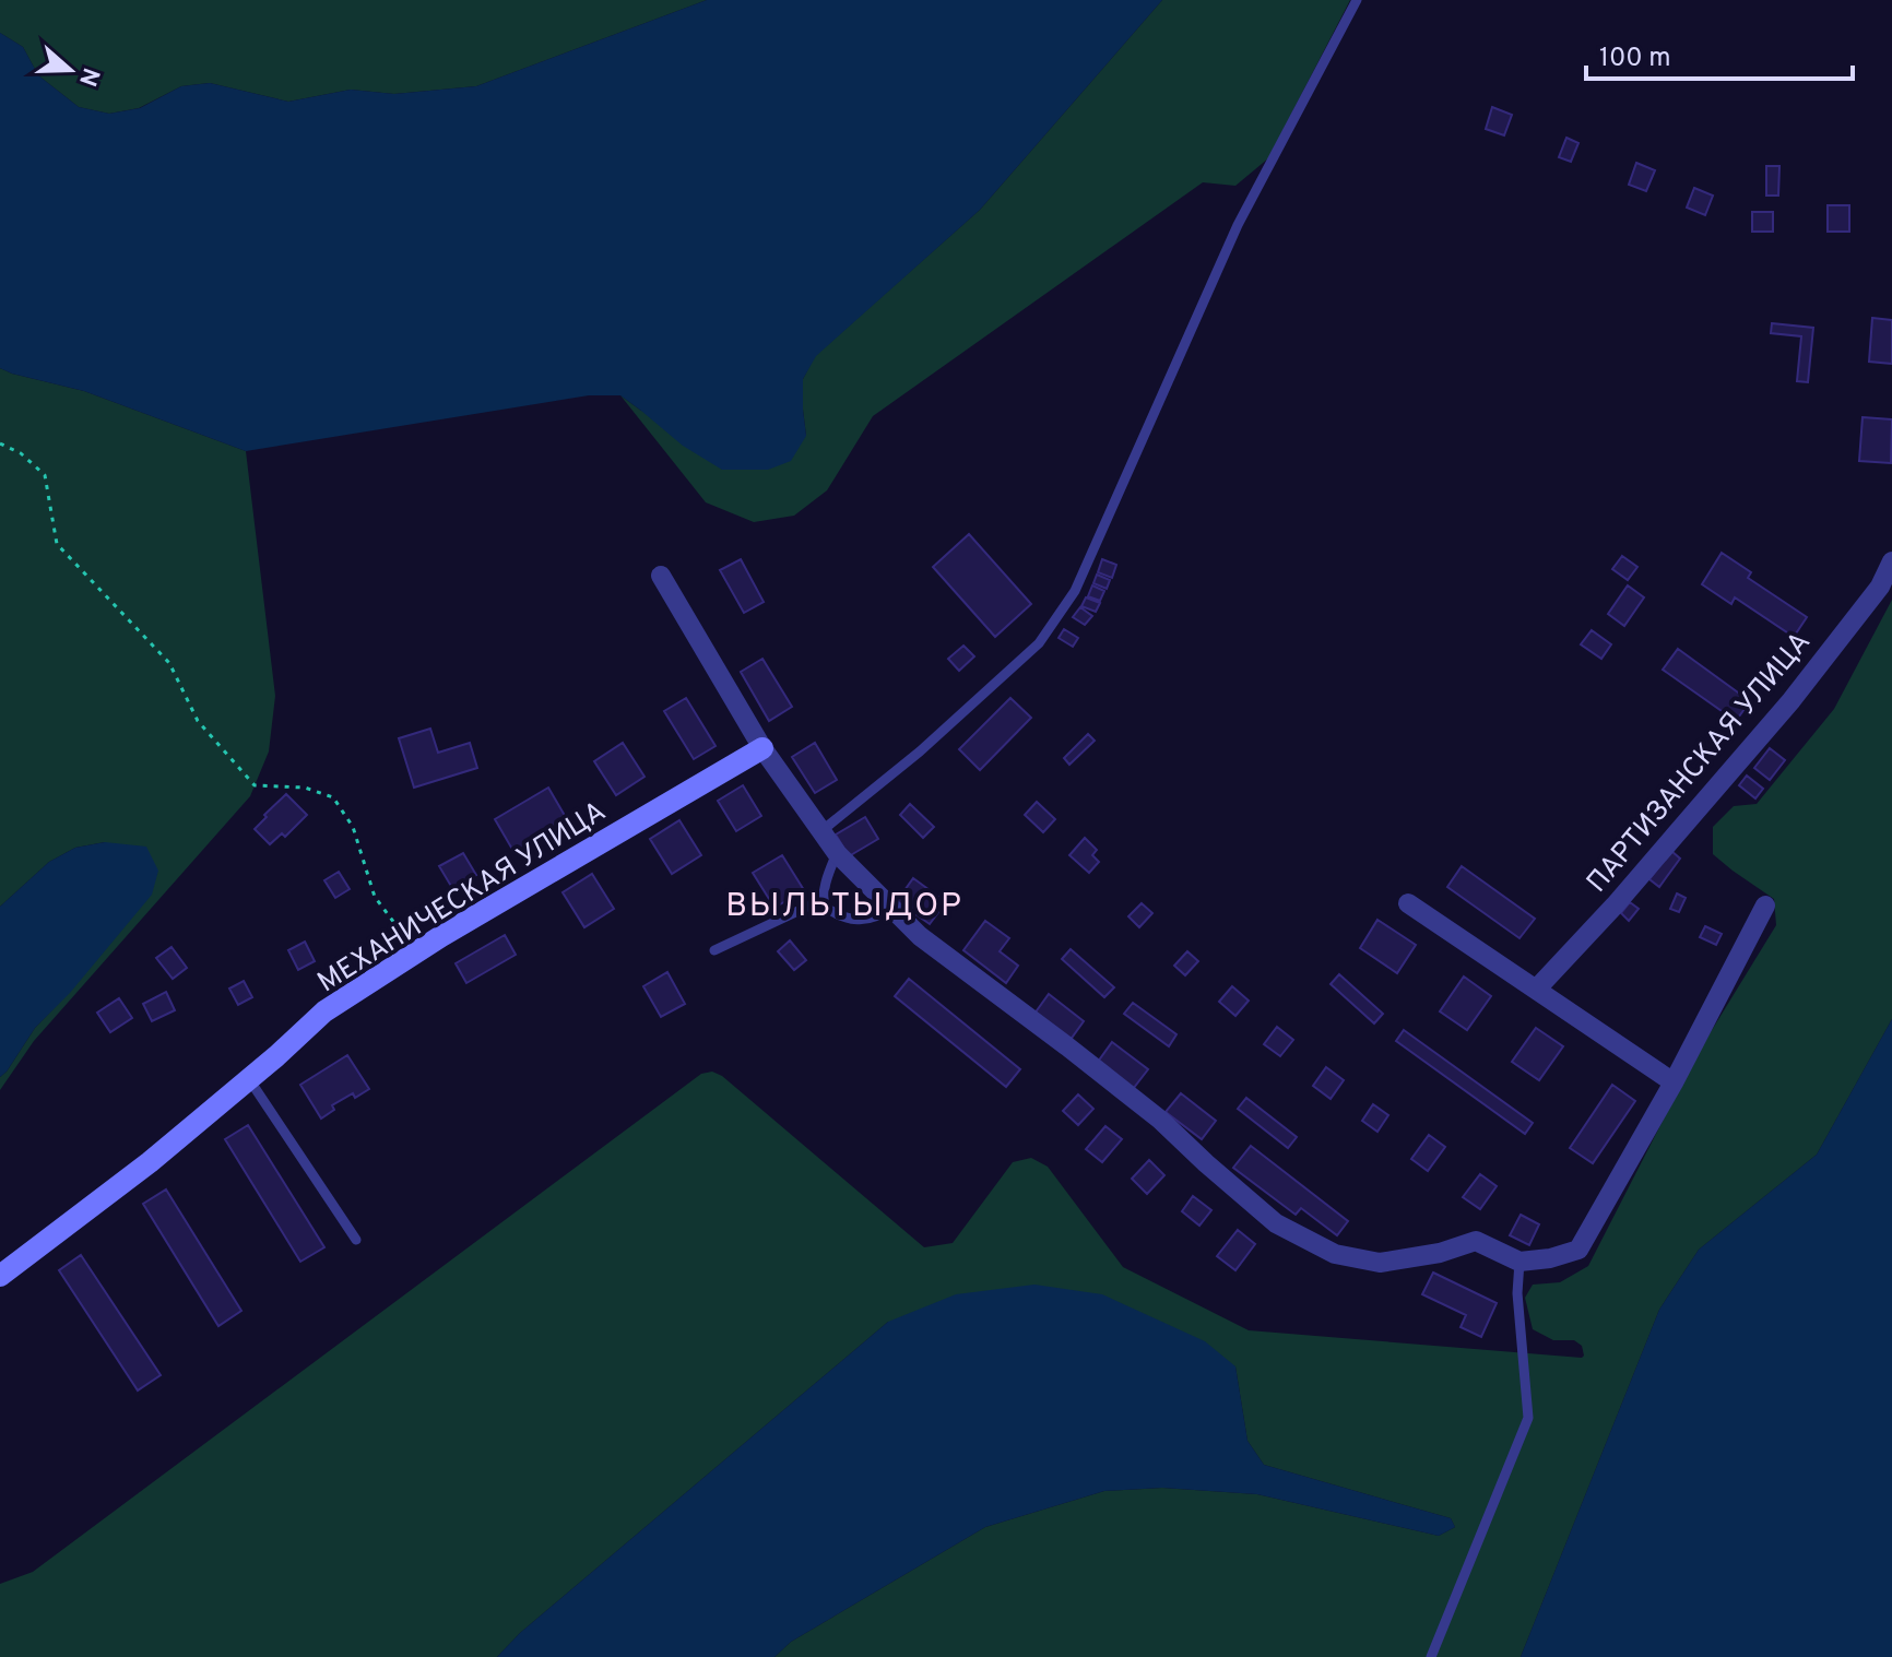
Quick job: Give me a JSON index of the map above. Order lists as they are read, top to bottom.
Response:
{
  "streets": {
    "street": ["ПАРТИЗАНСКАЯ УЛИЦА", "МЕХАНИЧЕСКАЯ УЛИЦА"]
  },
  "districts": ["ВЫЛЬТЫДОР"],
  "scale_bar": "100 m",
  "north": "right"
}
